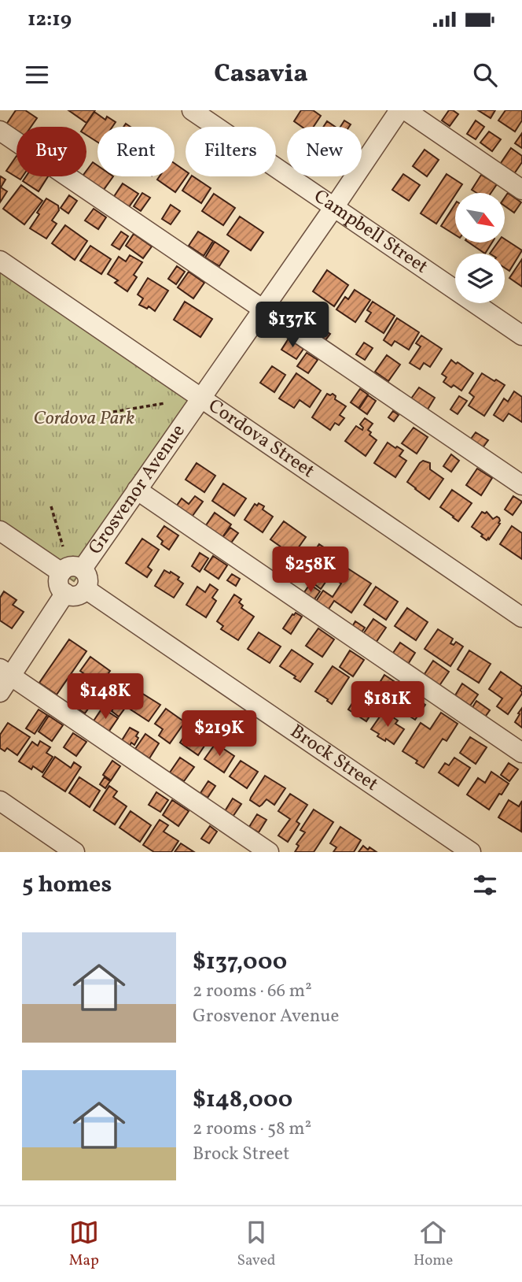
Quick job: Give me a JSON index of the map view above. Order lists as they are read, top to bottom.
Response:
{
  "streets": {
    "street": [
      "Campbell Street",
      "Cordova Street",
      "Grosvenor Avenue",
      "Brock Street"
    ]
  },
  "crossings": [
    ["Campbell Street", "Grosvenor Avenue"],
    ["Cordova Street", "Grosvenor Avenue"],
    ["Grosvenor Avenue", "Brock Street"]
  ],
  "parks": ["Cordova Park"],
  "north": "bottom right",
  "page": {
    "status": "12:19",
    "header": "Casavia",
    "chip": [
      "Buy",
      "Rent",
      "Filters",
      "New"
    ],
    "price": [
      "$137K",
      "$258K",
      "$148K",
      "$181K",
      "$219K"
    ],
    "heading": "5 homes",
    "list": [
      {
        "name": "$137,000",
        "note": "2 rooms · 66 m² · Grosvenor Avenue"
      },
      {
        "name": "$148,000",
        "note": "2 rooms · 58 m² · Brock Street"
      }
    ],
    "tabs": ["Map", "Saved", "Home"]
  }
}
